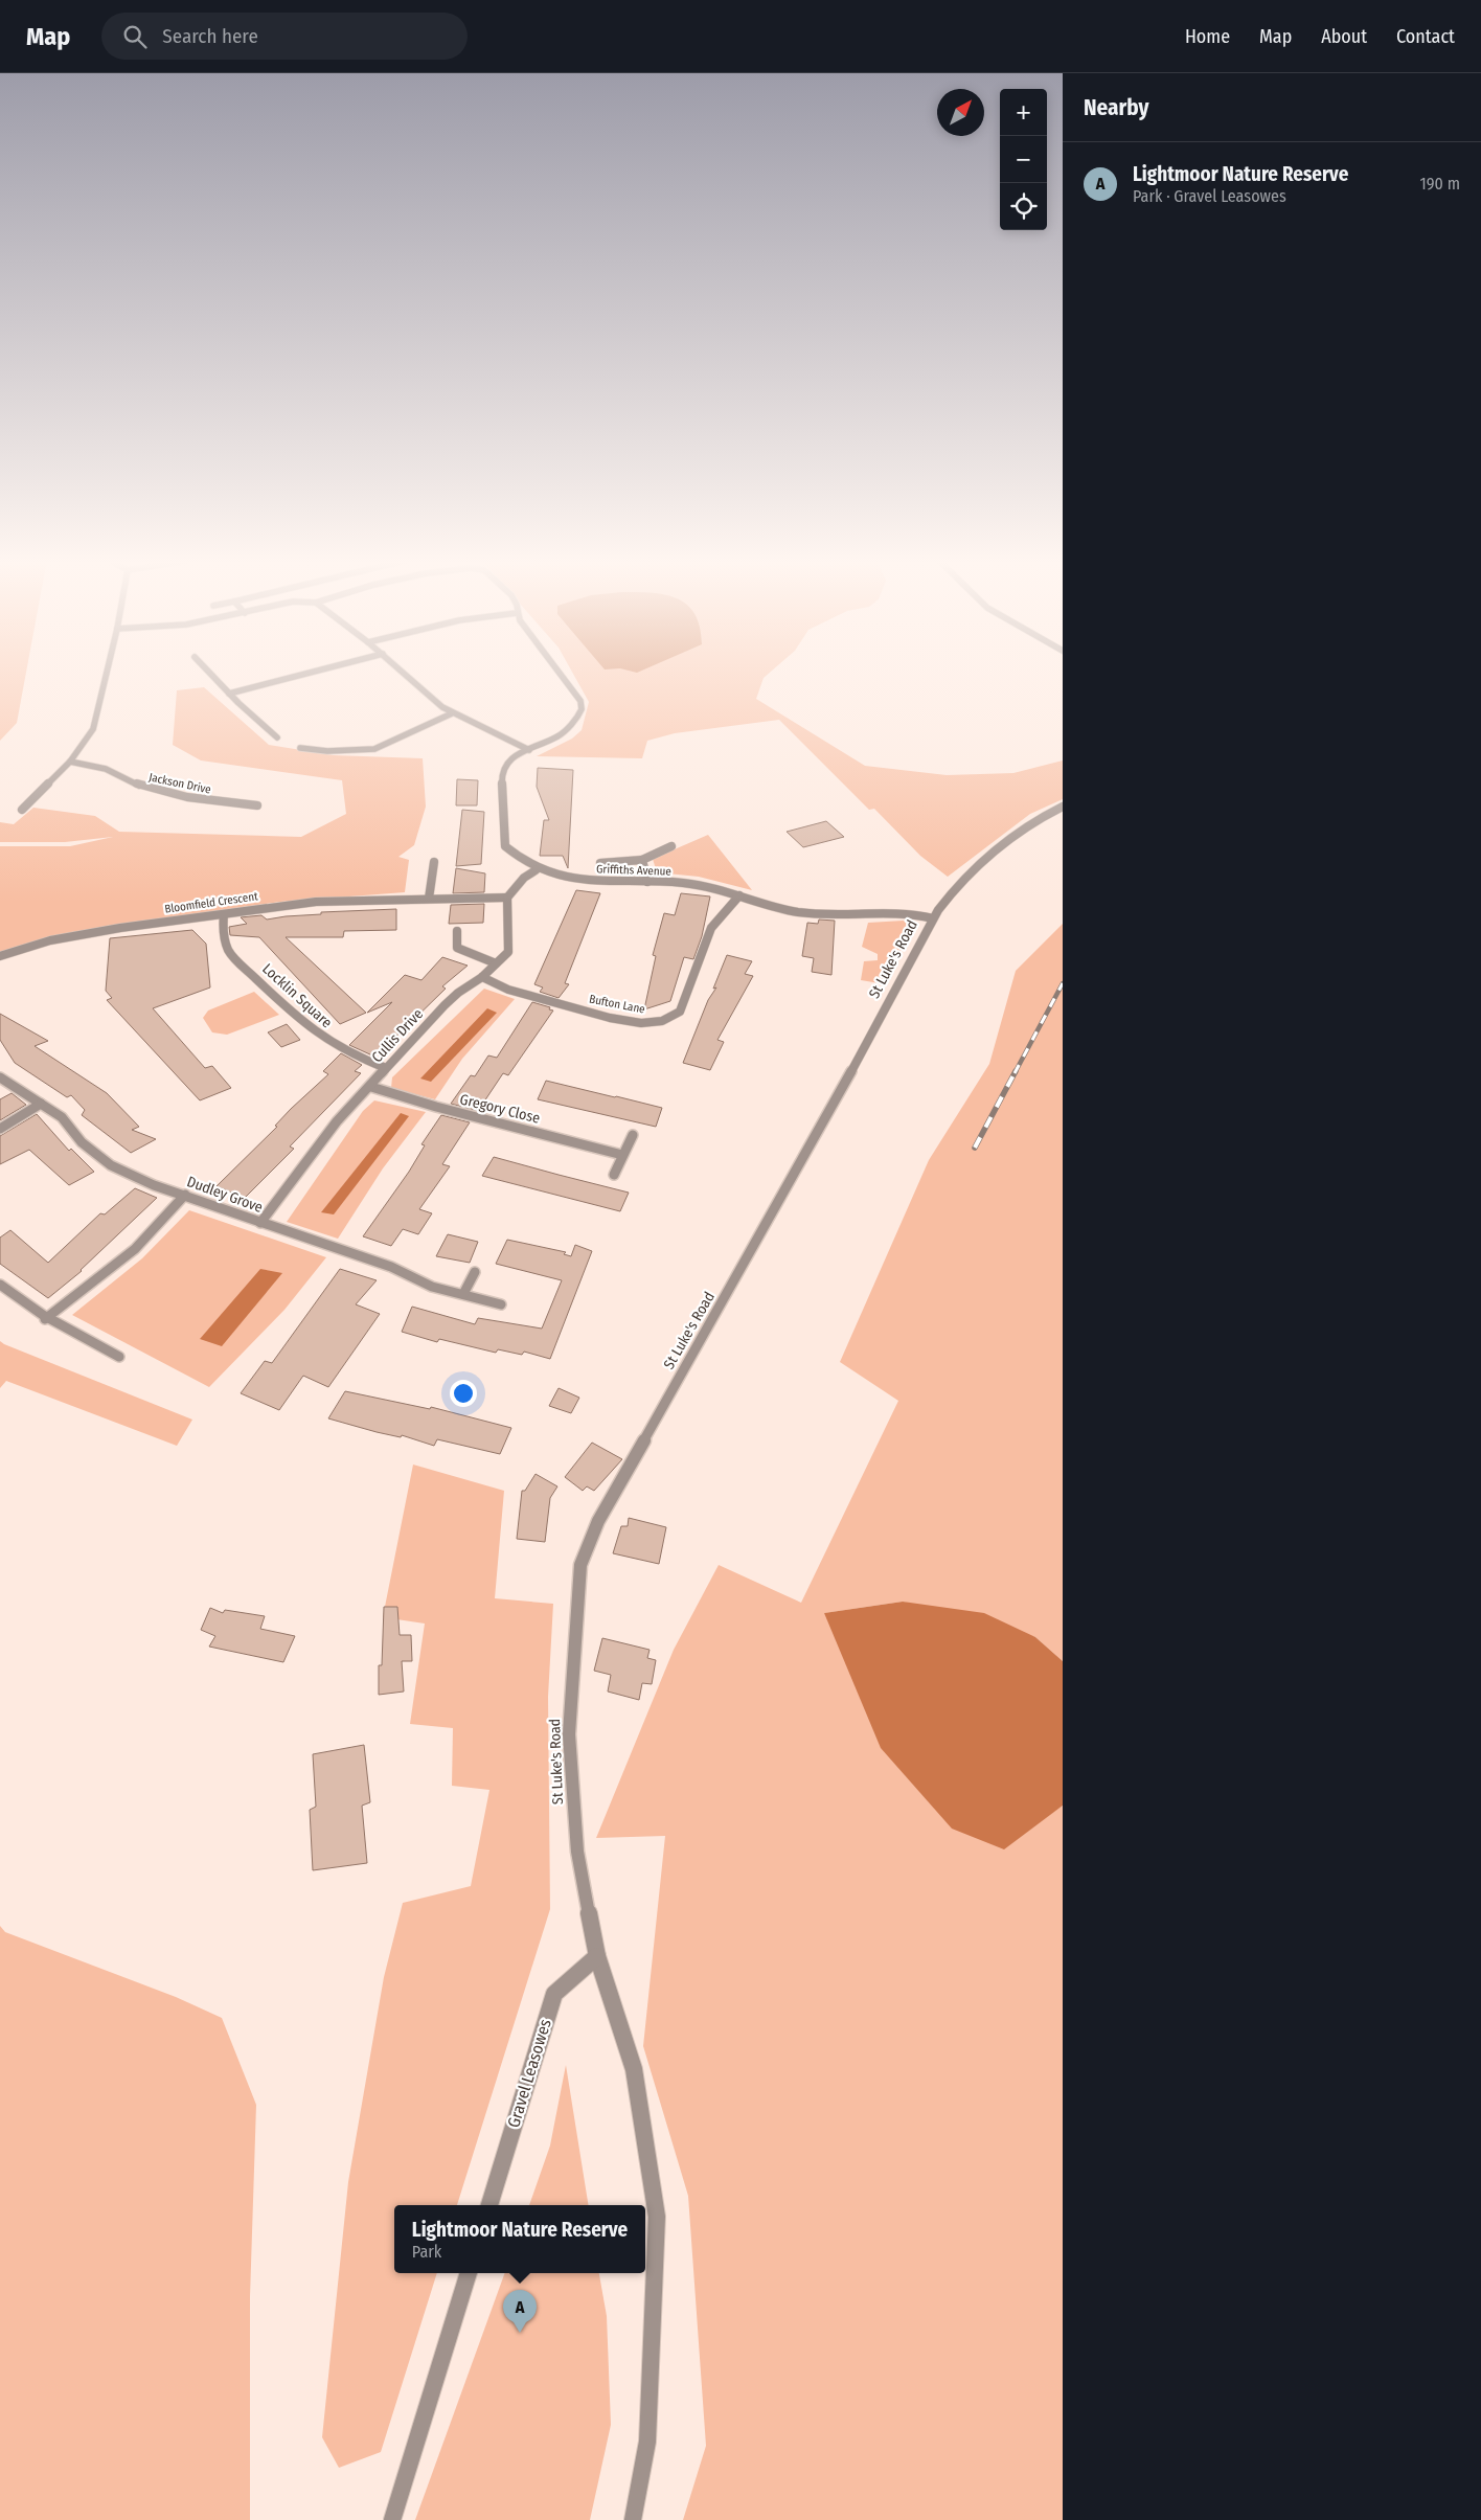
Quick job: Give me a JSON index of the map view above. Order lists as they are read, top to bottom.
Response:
{
  "streets": {
    "street": [
      "Jackson Drive",
      "Griffiths Avenue",
      "Bloomfield Crescent",
      "St Luke's Road",
      "Locklin Square",
      "Bufton Lane",
      "Cullis Drive",
      "Gregory Close",
      "Dudley Grove",
      "Gravel Leasowes"
    ]
  },
  "crossings": [
    ["Griffiths Avenue", "St Luke's Road"],
    ["Griffiths Avenue", "Bufton Lane"],
    ["Bloomfield Crescent", "Locklin Square"],
    ["Bloomfield Crescent", "Cullis Drive"],
    ["St Luke's Road", "Gravel Leasowes"],
    ["Locklin Square", "Cullis Drive"],
    ["Bufton Lane", "Cullis Drive"],
    ["Cullis Drive", "Gregory Close"],
    ["Cullis Drive", "Dudley Grove"]
  ],
  "north": "top right",
  "page": {
    "header": "Map",
    "search": "Search here",
    "nav": [
      "Home",
      "Map",
      "About",
      "Contact"
    ],
    "heading": "Nearby",
    "map_buttons": ["+", "−"],
    "list": [
      {
        "mark": "A",
        "name": "Lightmoor Nature Reserve",
        "note": "Park · Gravel Leasowes",
        "value": "190 m"
      }
    ],
    "popup": ["Lightmoor Nature Reserve", "Park"],
    "pins": "A"
  }
}
